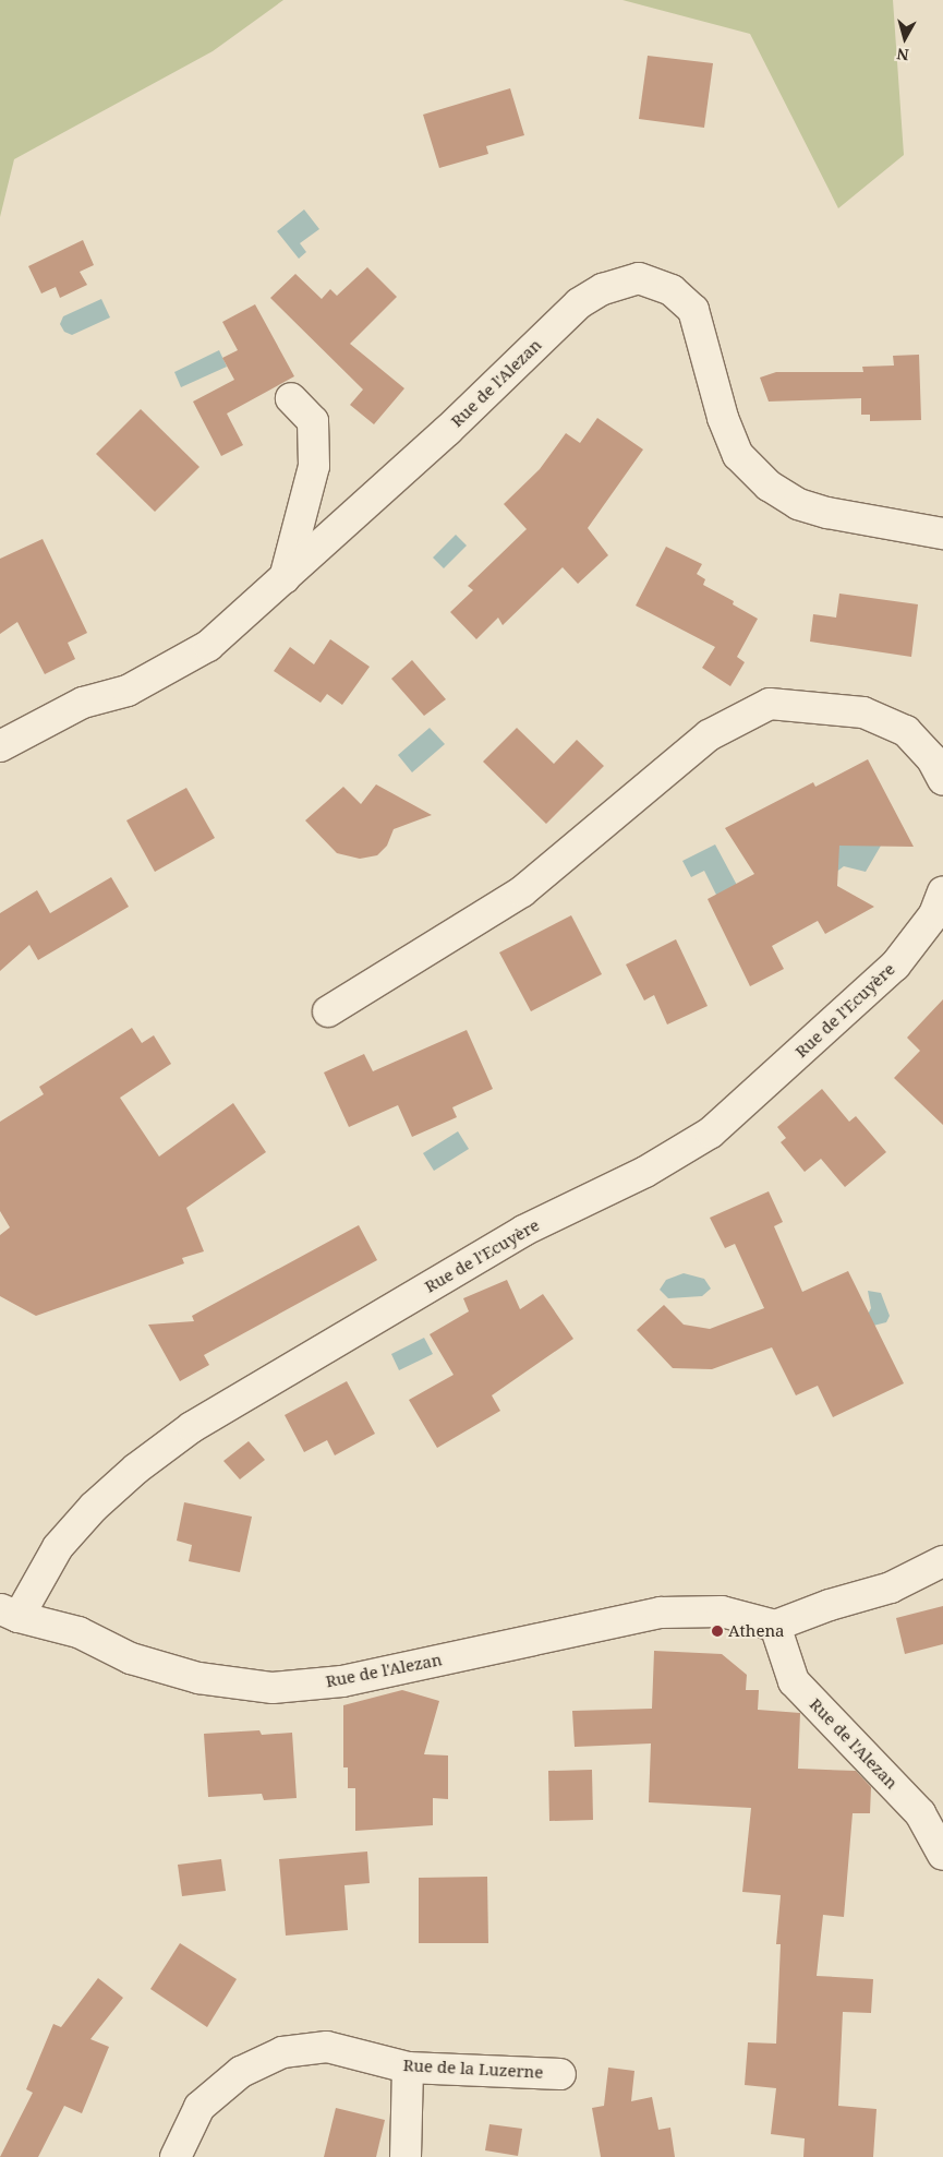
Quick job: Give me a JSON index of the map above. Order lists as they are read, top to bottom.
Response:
{
  "streets": {
    "street": ["Rue de l'Alezan", "Rue de l'Ecuyère", "Rue de la Luzerne"]
  },
  "crossings": [
    ["Rue de l'Alezan", "Rue de l'Ecuyère"]
  ],
  "places": ["Athena"],
  "north": "bottom"
}
